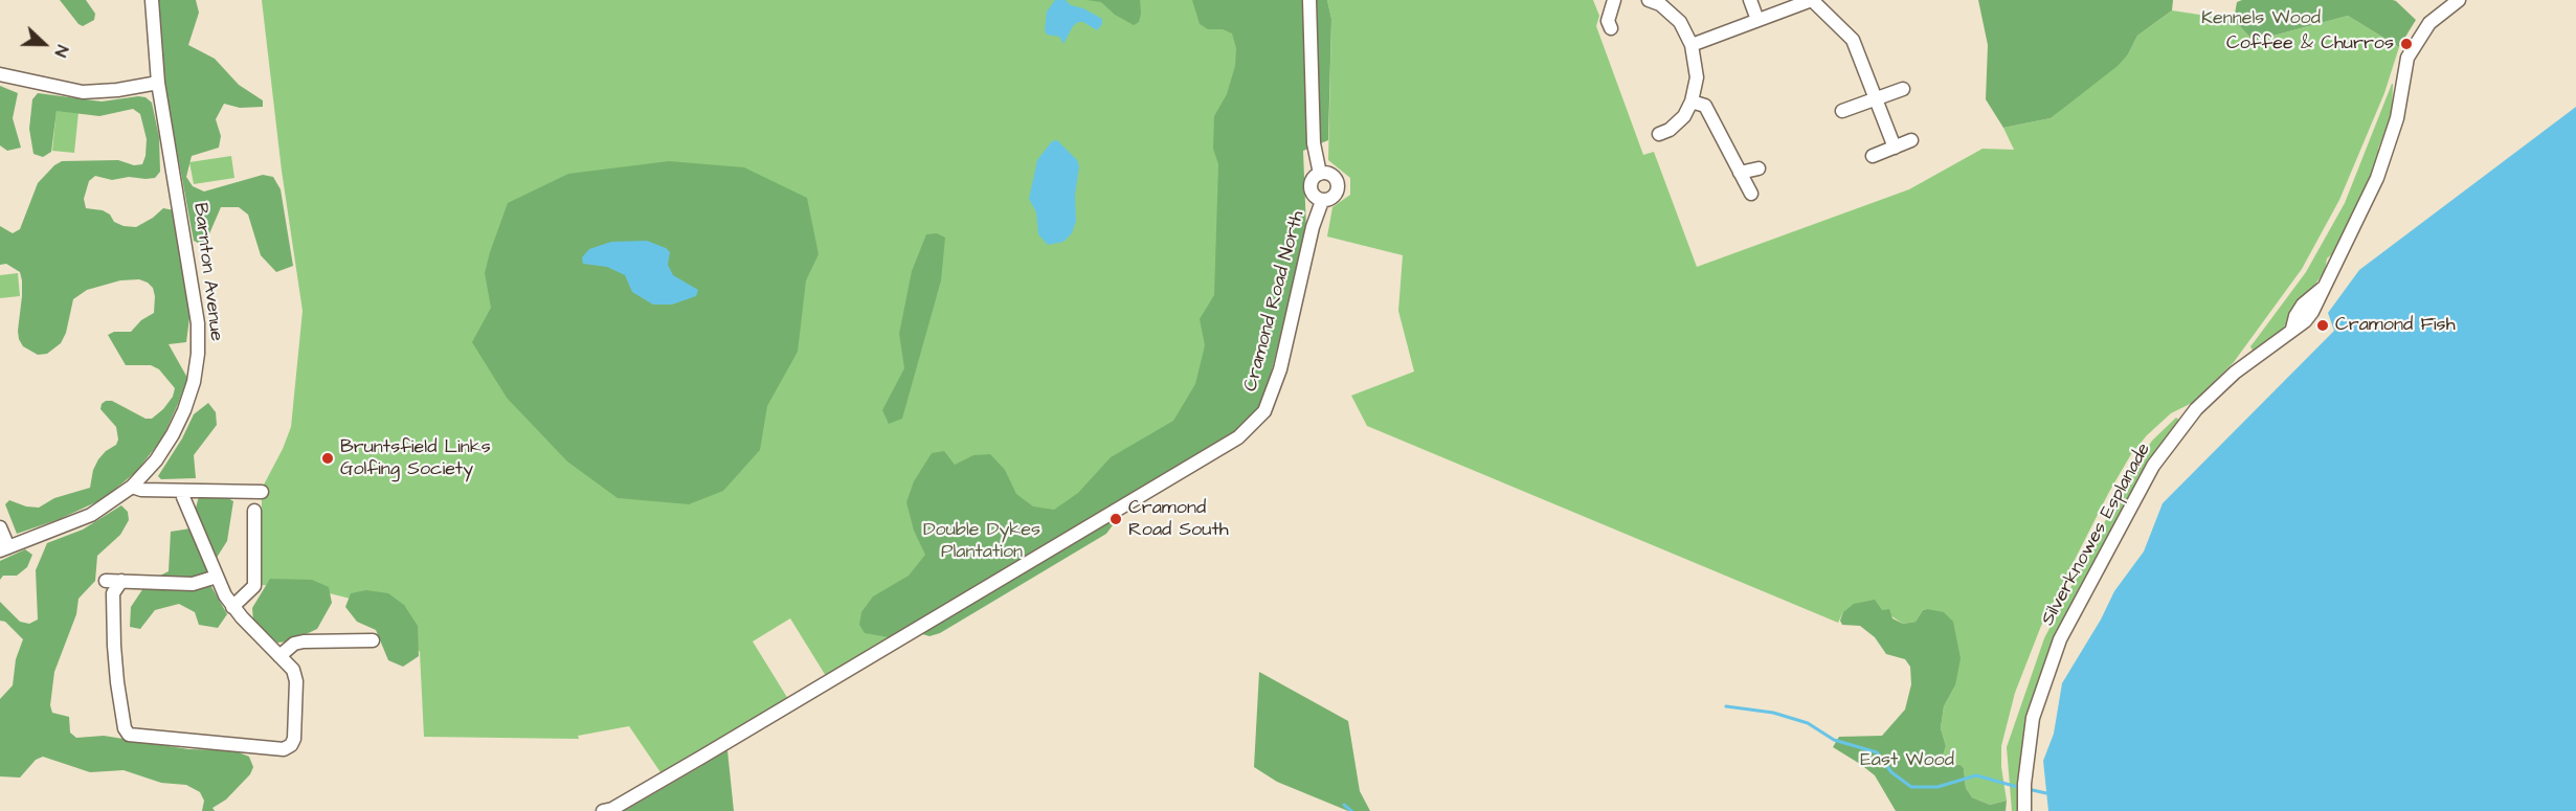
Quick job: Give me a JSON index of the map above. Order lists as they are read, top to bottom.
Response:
{
  "streets": {
    "street": ["Barnton Avenue", "Cramond Road North", "Silverknowes Esplanade"]
  },
  "parks": ["Kennels Wood", "Double Dykes Plantation", "East Wood"],
  "places": [
    "Coffee & Churros",
    "Cramond Fish",
    "Bruntsfield Links Golfing Society",
    "Cramond Road South"
  ],
  "north": "right"
}
